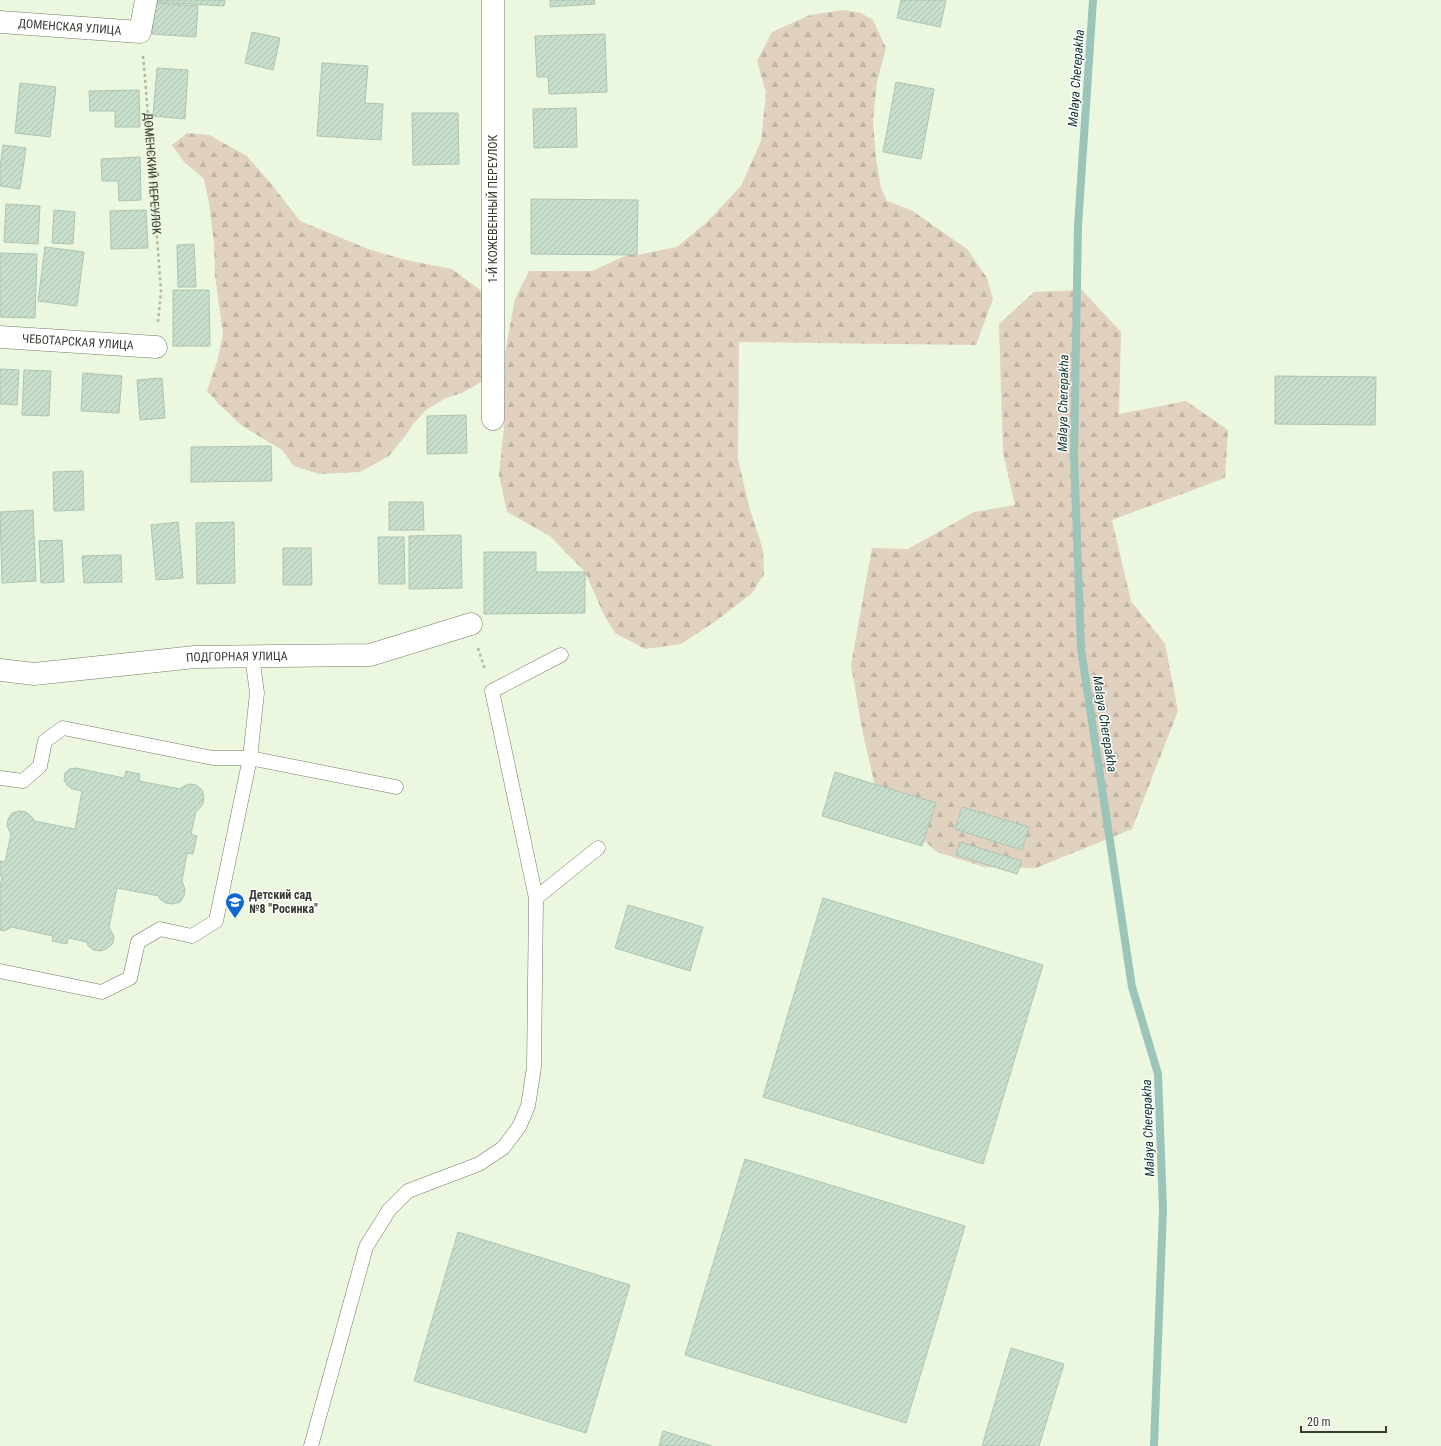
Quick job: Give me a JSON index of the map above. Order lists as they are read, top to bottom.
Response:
{
  "streets": {
    "street": [
      "ДОМЕНСКАЯ УЛИЦА",
      "1-Й КОЖЕВЕННЫЙ ПЕРЕУЛОК",
      "ЧЕБОТАРСКАЯ УЛИЦА",
      "ПОДГОРНАЯ УЛИЦА"
    ],
    "path": ["ДОМЕНСКИЙ ПЕРЕУЛОК"]
  },
  "crossings": [
    ["ДОМЕНСКАЯ УЛИЦА", "ДОМЕНСКИЙ ПЕРЕУЛОК"],
    ["ДОМЕНСКИЙ ПЕРЕУЛОК", "ЧЕБОТАРСКАЯ УЛИЦА"]
  ],
  "water": ["Malaya Cherepakha"],
  "places": {
    "school or university": ["Детский сад №8 \"Росинка\""]
  },
  "scale_bar": "20 m"
}
